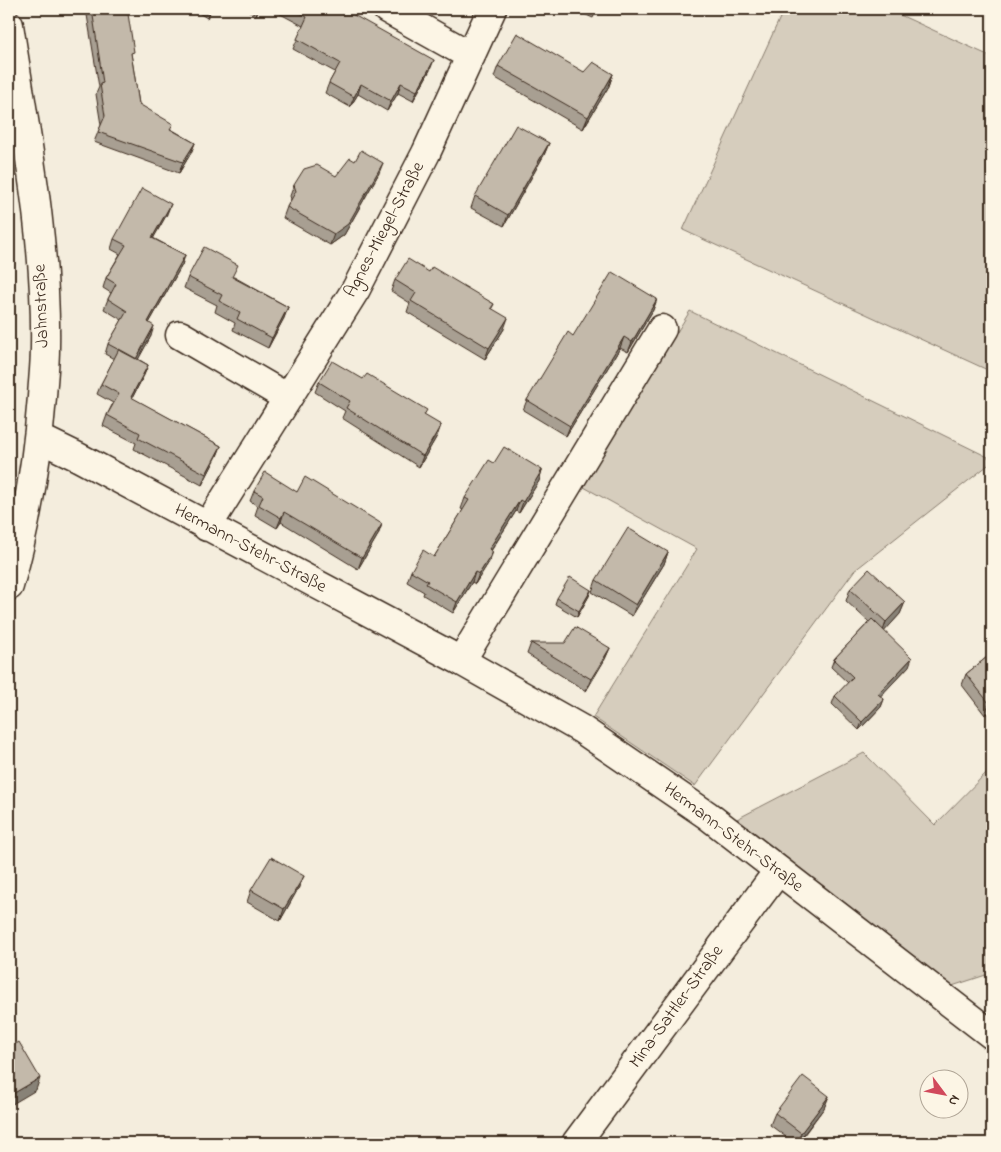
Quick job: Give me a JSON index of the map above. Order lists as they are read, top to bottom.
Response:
{
  "streets": {
    "street": [
      "Agnes-Miegel-Straße",
      "Jahnstraße",
      "Hermann-Stehr-Straße",
      "Mina-Sattler-Straße"
    ]
  },
  "crossings": [
    ["Agnes-Miegel-Straße", "Hermann-Stehr-Straße"],
    ["Jahnstraße", "Hermann-Stehr-Straße"],
    ["Hermann-Stehr-Straße", "Mina-Sattler-Straße"]
  ],
  "north": "bottom right"
}
